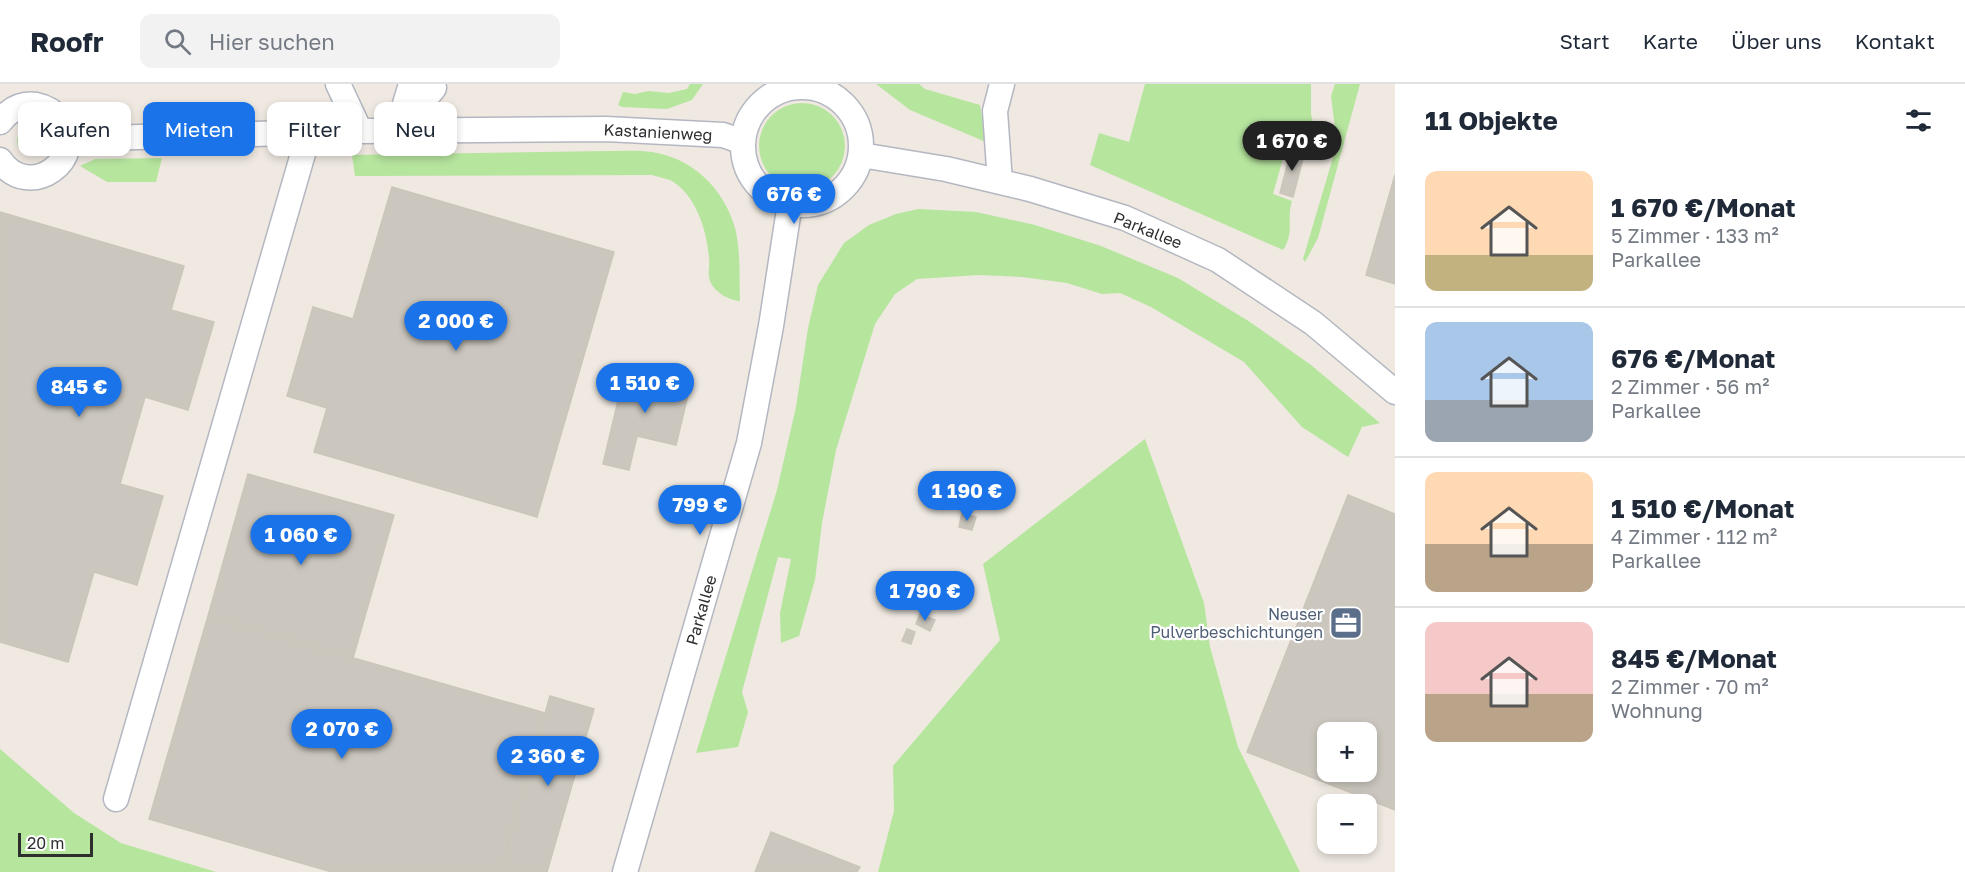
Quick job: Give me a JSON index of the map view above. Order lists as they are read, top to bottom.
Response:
{
  "streets": {
    "street": ["Kastanienweg", "Parkallee"]
  },
  "crossings": [
    ["Kastanienweg", "Parkallee"]
  ],
  "places": {
    "office": ["Neuser Pulverbeschichtungen"]
  },
  "scale_bar": "20 m",
  "page": {
    "header": "Roofr",
    "search": "Hier suchen",
    "nav": [
      "Start",
      "Karte",
      "Über uns",
      "Kontakt"
    ],
    "heading": "11 Objekte",
    "chip": [
      "Kaufen",
      "Mieten",
      "Filter",
      "Neu"
    ],
    "price": [
      "1 670 €",
      "676 €",
      "2 000 €",
      "1 510 €",
      "845 €",
      "1 190 €",
      "799 €",
      "1 060 €",
      "1 790 €",
      "2 070 €",
      "2 360 €"
    ],
    "list": [
      {
        "name": "1 670 €/Monat",
        "note": "5 Zimmer · 133 m² · Parkallee"
      },
      {
        "name": "676 €/Monat",
        "note": "2 Zimmer · 56 m² · Parkallee"
      },
      {
        "name": "1 510 €/Monat",
        "note": "4 Zimmer · 112 m² · Parkallee"
      },
      {
        "name": "845 €/Monat",
        "note": "2 Zimmer · 70 m² · Wohnung"
      }
    ],
    "map_buttons": ["+", "−"],
    "scale": "20 m"
  }
}
